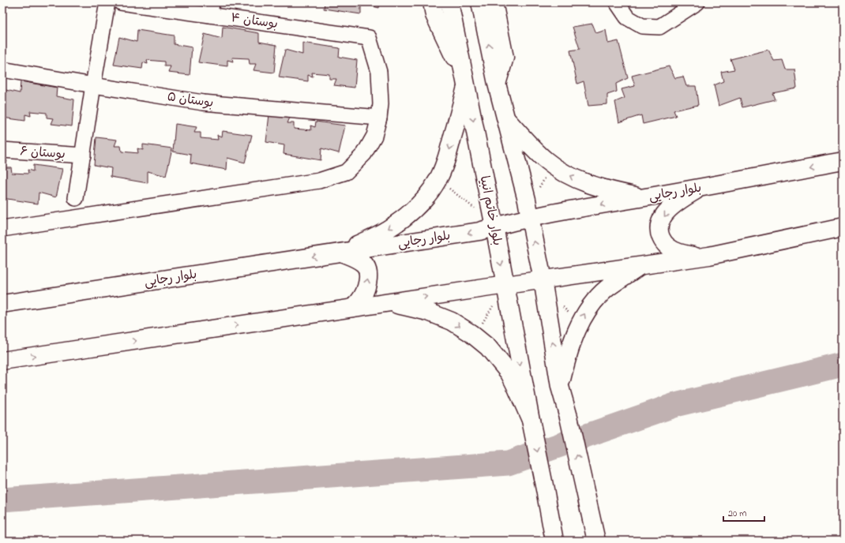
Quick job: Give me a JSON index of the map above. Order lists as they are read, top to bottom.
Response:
{
  "streets": {
    "main road": ["بلوار رجایی", "بلوار خاتم انبیا"],
    "street": ["بوستان ۴", "بوستان ۵", "بوستان ۶"]
  },
  "crossings": [
    ["بوستان ۴", "بوستان ۵"],
    ["بلوار رجایی", "بلوار خاتم انبیا"]
  ],
  "scale_bar": "20 m"
}
